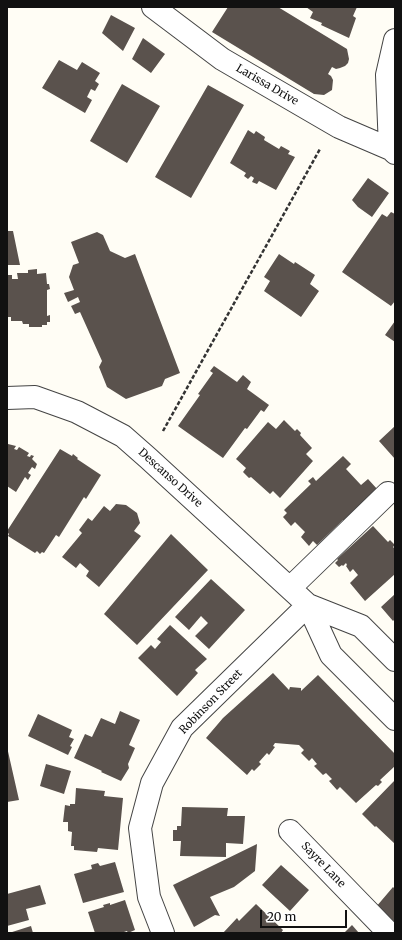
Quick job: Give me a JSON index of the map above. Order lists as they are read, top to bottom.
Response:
{
  "streets": {
    "street": [
      "Larissa Drive",
      "Descanso Drive",
      "Robinson Street",
      "Sayre Lane"
    ]
  },
  "crossings": [
    ["Descanso Drive", "Robinson Street"]
  ],
  "scale_bar": "20 m"
}
